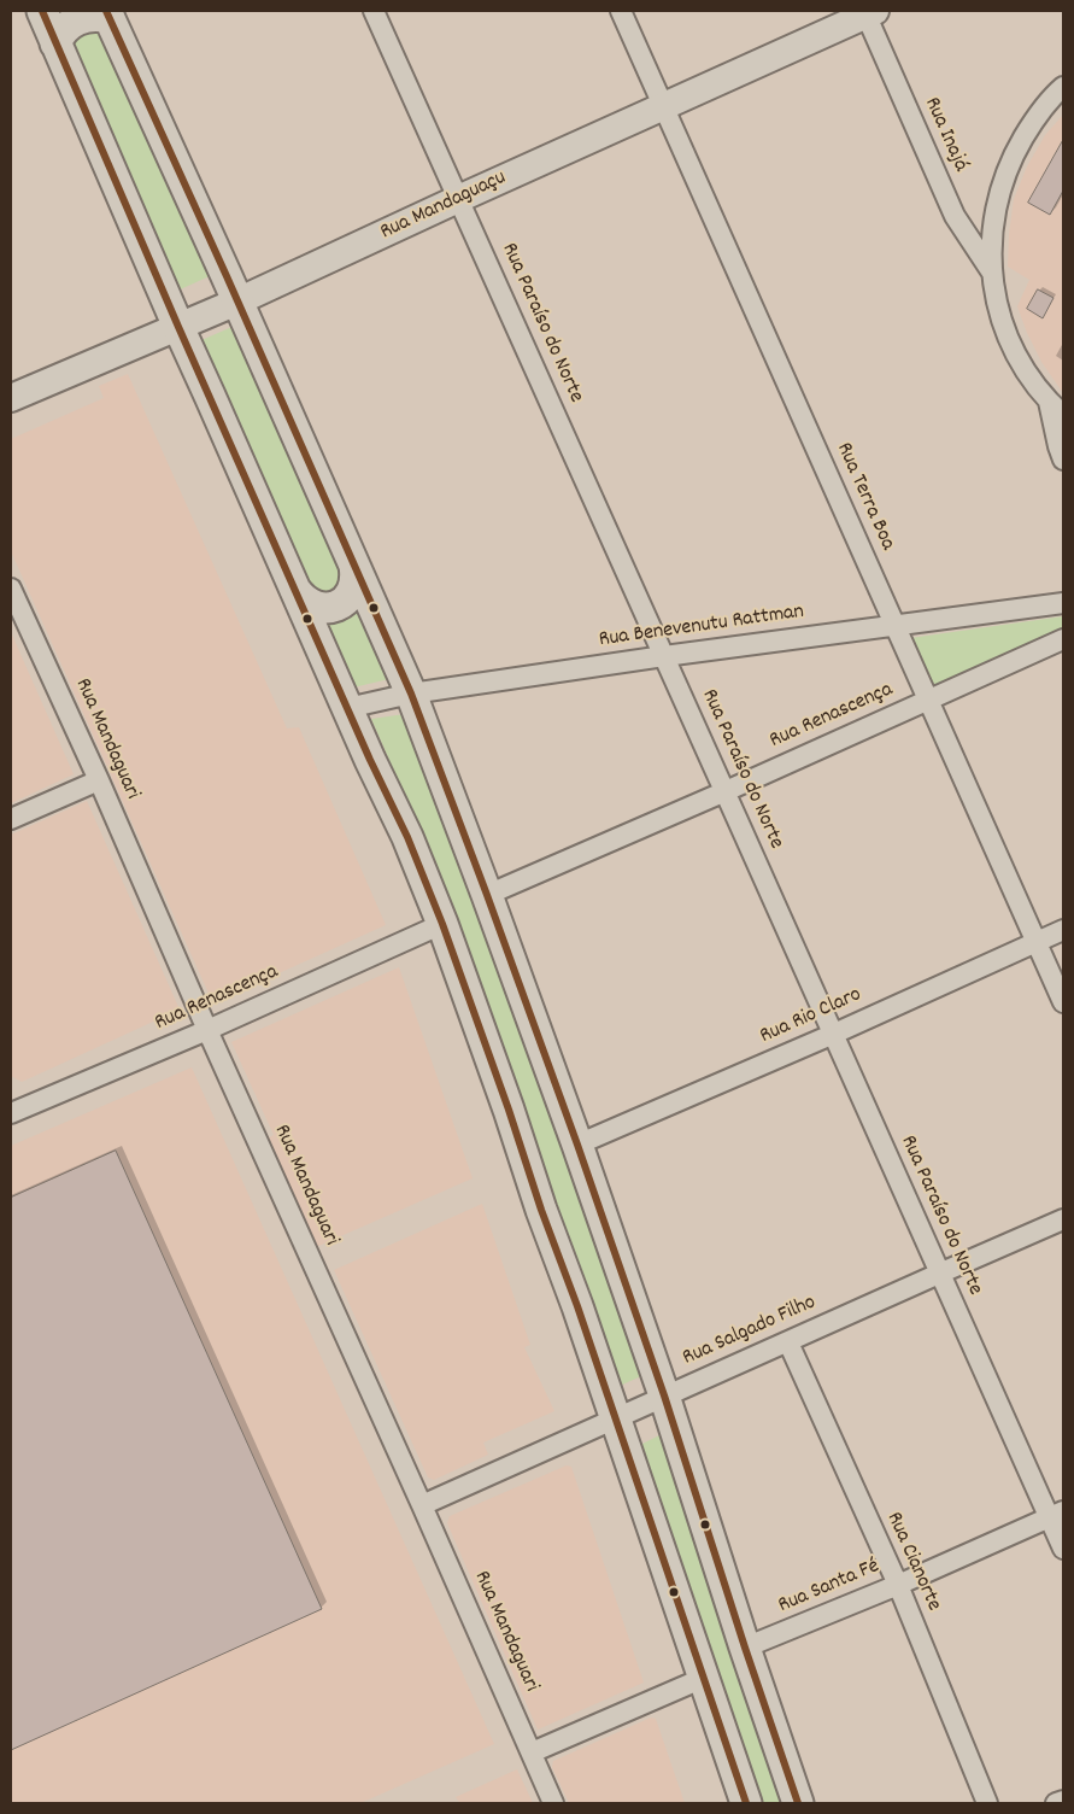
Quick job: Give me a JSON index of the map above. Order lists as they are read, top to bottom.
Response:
{
  "streets": {
    "street": [
      "Rua Inajá",
      "Rua Mandaguaçu",
      "Rua Paraíso do Norte",
      "Rua Terra Boa",
      "Rua Benevenutu Rattman",
      "Rua Renascença",
      "Rua Mandaguari",
      "Rua Rio Claro",
      "Rua Salgado Filho",
      "Rua Cianorte",
      "Rua Santa Fé"
    ]
  },
  "crossings": [
    ["Rua Inajá", "Rua Mandaguaçu"],
    ["Rua Mandaguaçu", "Rua Paraíso do Norte"],
    ["Rua Mandaguaçu", "Rua Terra Boa"],
    ["Rua Paraíso do Norte", "Rua Benevenutu Rattman"],
    ["Rua Paraíso do Norte", "Rua Renascença"],
    ["Rua Paraíso do Norte", "Rua Rio Claro"],
    ["Rua Paraíso do Norte", "Rua Salgado Filho"],
    ["Rua Paraíso do Norte", "Rua Santa Fé"],
    ["Rua Terra Boa", "Rua Benevenutu Rattman"],
    ["Rua Terra Boa", "Rua Renascença"],
    ["Rua Terra Boa", "Rua Rio Claro"],
    ["Rua Renascença", "Rua Mandaguari"],
    ["Rua Mandaguari", "Rua Salgado Filho"],
    ["Rua Salgado Filho", "Rua Cianorte"],
    ["Rua Cianorte", "Rua Santa Fé"]
  ]
}
